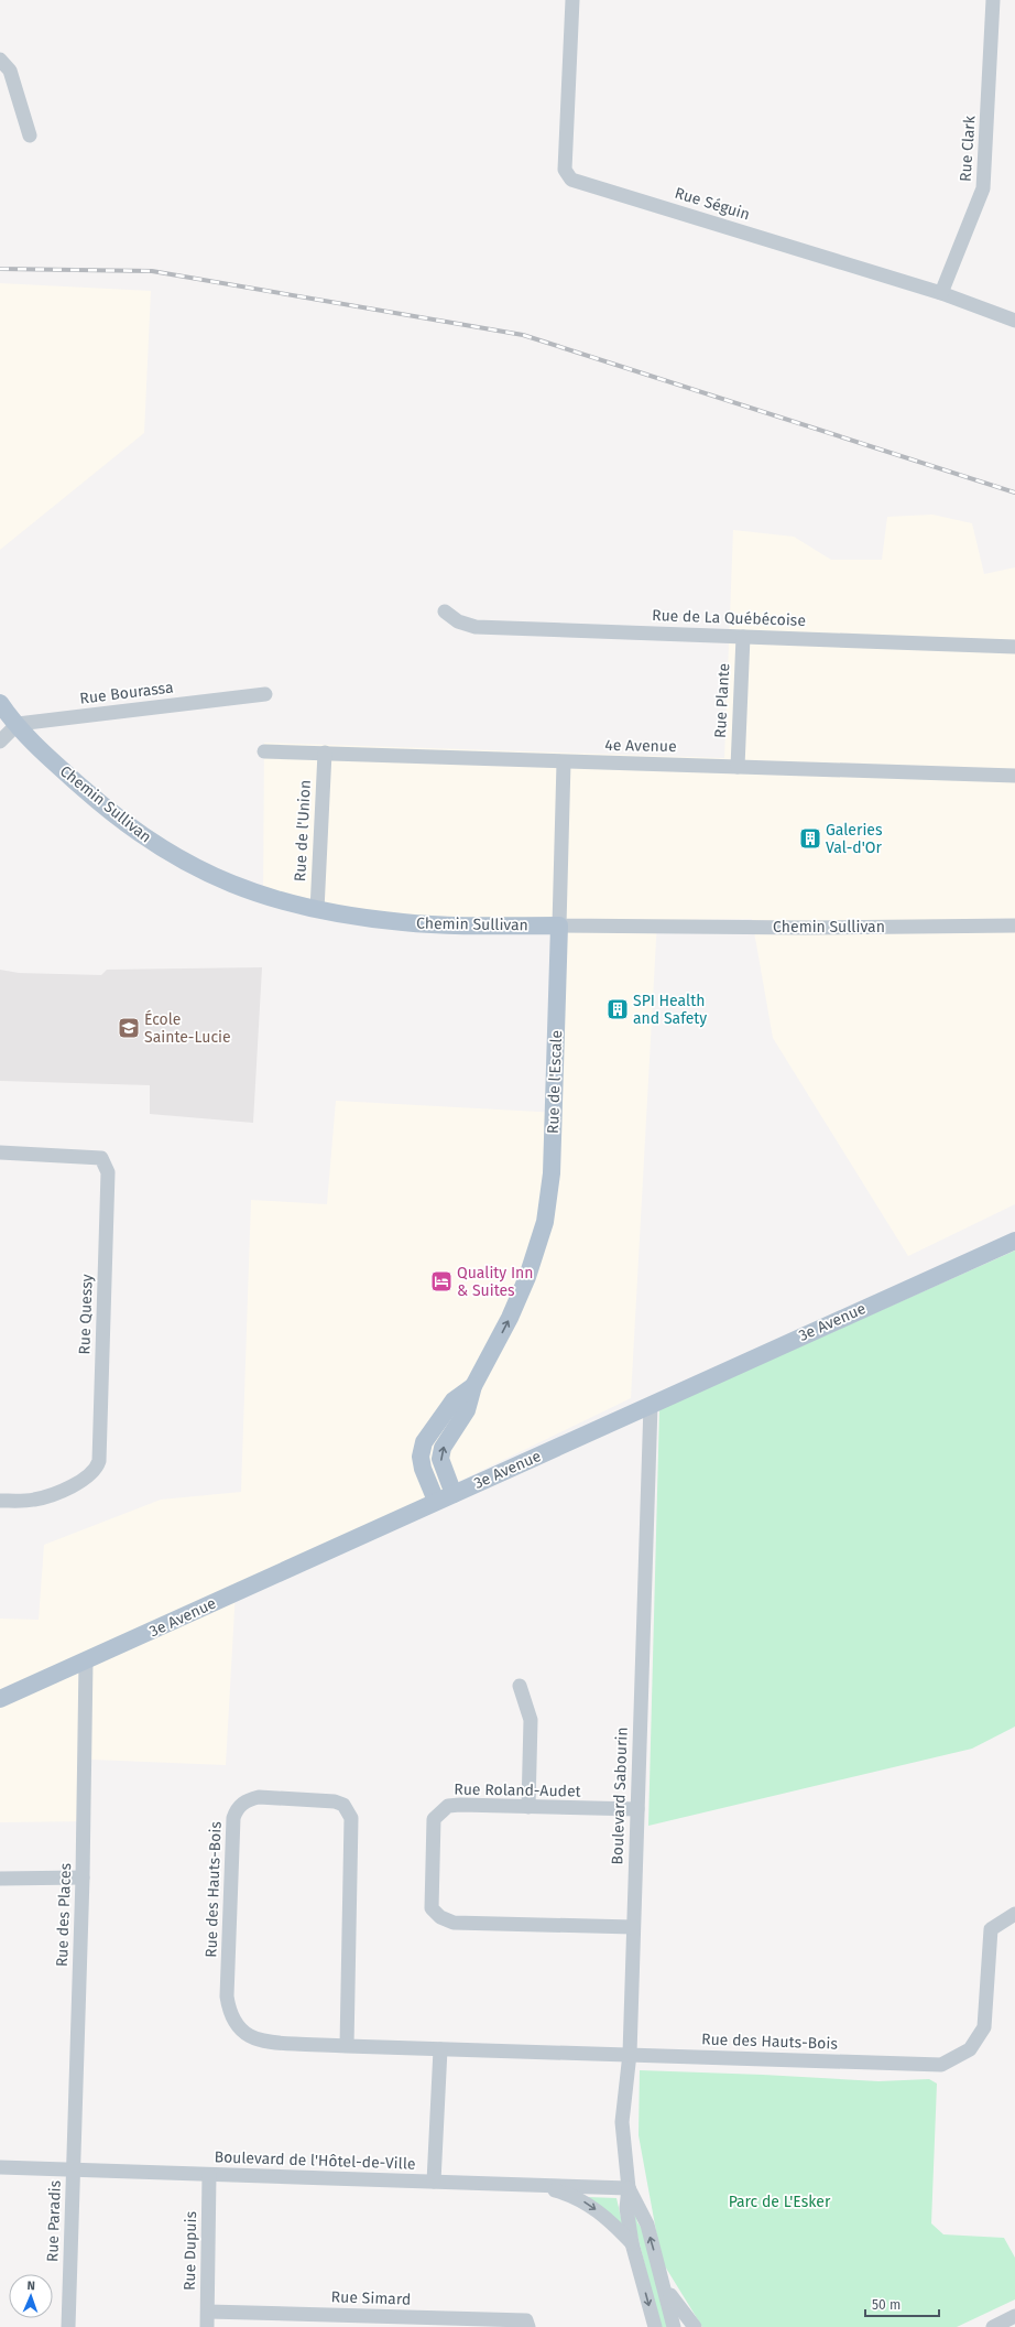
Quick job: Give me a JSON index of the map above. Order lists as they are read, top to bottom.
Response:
{
  "streets": {
    "main road": ["Chemin Sullivan", "Rue de l'Escale", "3e Avenue"],
    "street": [
      "Rue Clark",
      "Rue Séguin",
      "Rue de La Québécoise",
      "Rue Bourassa",
      "Rue Plante",
      "4e Avenue",
      "Rue de l'Union",
      "Rue Quessy",
      "Rue Roland-Audet",
      "Boulevard Sabourin",
      "Rue des Hauts-Bois",
      "Rue des Places",
      "Boulevard de l'Hôtel-de-Ville",
      "Rue Paradis",
      "Rue Dupuis",
      "Rue Simard"
    ]
  },
  "crossings": [
    ["Rue Clark", "Rue Séguin"],
    ["Rue de La Québécoise", "Rue Plante"],
    ["Rue Bourassa", "Chemin Sullivan"],
    ["Rue Plante", "4e Avenue"],
    ["4e Avenue", "Rue de l'Union"],
    ["4e Avenue", "Rue de l'Escale"],
    ["Chemin Sullivan", "Rue de l'Union"],
    ["Chemin Sullivan", "Rue de l'Escale"],
    ["Rue de l'Escale", "3e Avenue"],
    ["3e Avenue", "Boulevard Sabourin"],
    ["3e Avenue", "Rue des Places"],
    ["Rue Roland-Audet", "Boulevard Sabourin"],
    ["Boulevard Sabourin", "Rue des Hauts-Bois"],
    ["Boulevard Sabourin", "Boulevard de l'Hôtel-de-Ville"],
    ["Rue des Places", "Boulevard de l'Hôtel-de-Ville"],
    ["Rue des Places", "Rue Paradis"],
    ["Boulevard de l'Hôtel-de-Ville", "Rue Paradis"],
    ["Boulevard de l'Hôtel-de-Ville", "Rue Dupuis"],
    ["Rue Dupuis", "Rue Simard"]
  ],
  "one_way": ["Rue de l'Escale"],
  "parks": ["Parc de L'Esker"],
  "places": {
    "building": ["Galeries Val-d'Or", "SPI Health and Safety"],
    "school or university": ["École Sainte-Lucie"],
    "hotel": ["Quality Inn & Suites"]
  },
  "scale_bar": "50 m",
  "north": "top"
}
